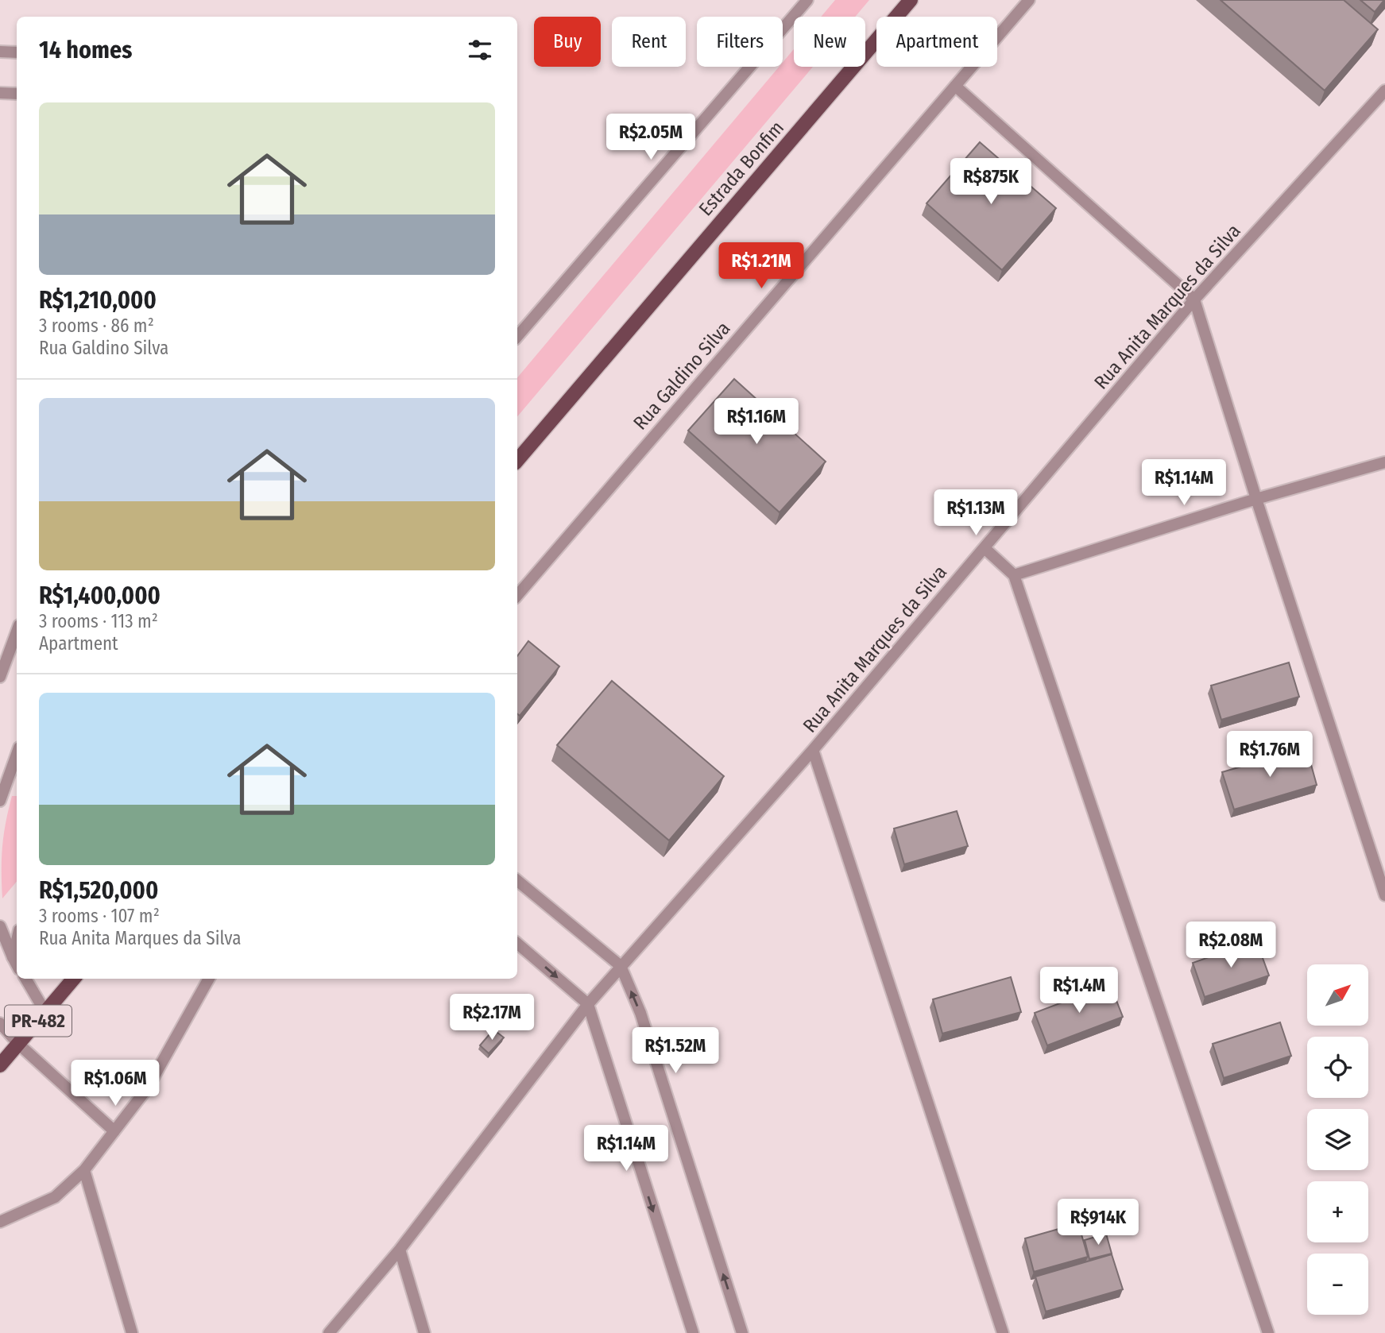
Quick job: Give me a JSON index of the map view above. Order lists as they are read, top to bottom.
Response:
{
  "streets": {
    "main road": ["Estrada Bonfim", "PR-482"],
    "street": ["Rua Anita Marques da Silva", "Rua Galdino Silva"]
  },
  "north": "top right",
  "page": {
    "chip": [
      "Buy",
      "Rent",
      "Filters",
      "New",
      "Apartment"
    ],
    "heading": "14 homes",
    "list": [
      {
        "name": "R$1,210,000",
        "note": "3 rooms · 86 m² · Rua Galdino Silva"
      },
      {
        "name": "R$1,400,000",
        "note": "3 rooms · 113 m² · Apartment"
      },
      {
        "name": "R$1,520,000",
        "note": "3 rooms · 107 m² · Rua Anita Marques da Silva"
      }
    ],
    "price": [
      "R$2.05M",
      "R$875K",
      "R$1.21M",
      "R$1.16M",
      "R$1.14M",
      "R$1.13M",
      "R$1.76M",
      "R$2.08M",
      "R$1.4M",
      "R$2.17M",
      "R$1.52M",
      "R$1.06M",
      "R$1.14M",
      "R$914K"
    ],
    "map_buttons": ["+", "−"]
  }
}
